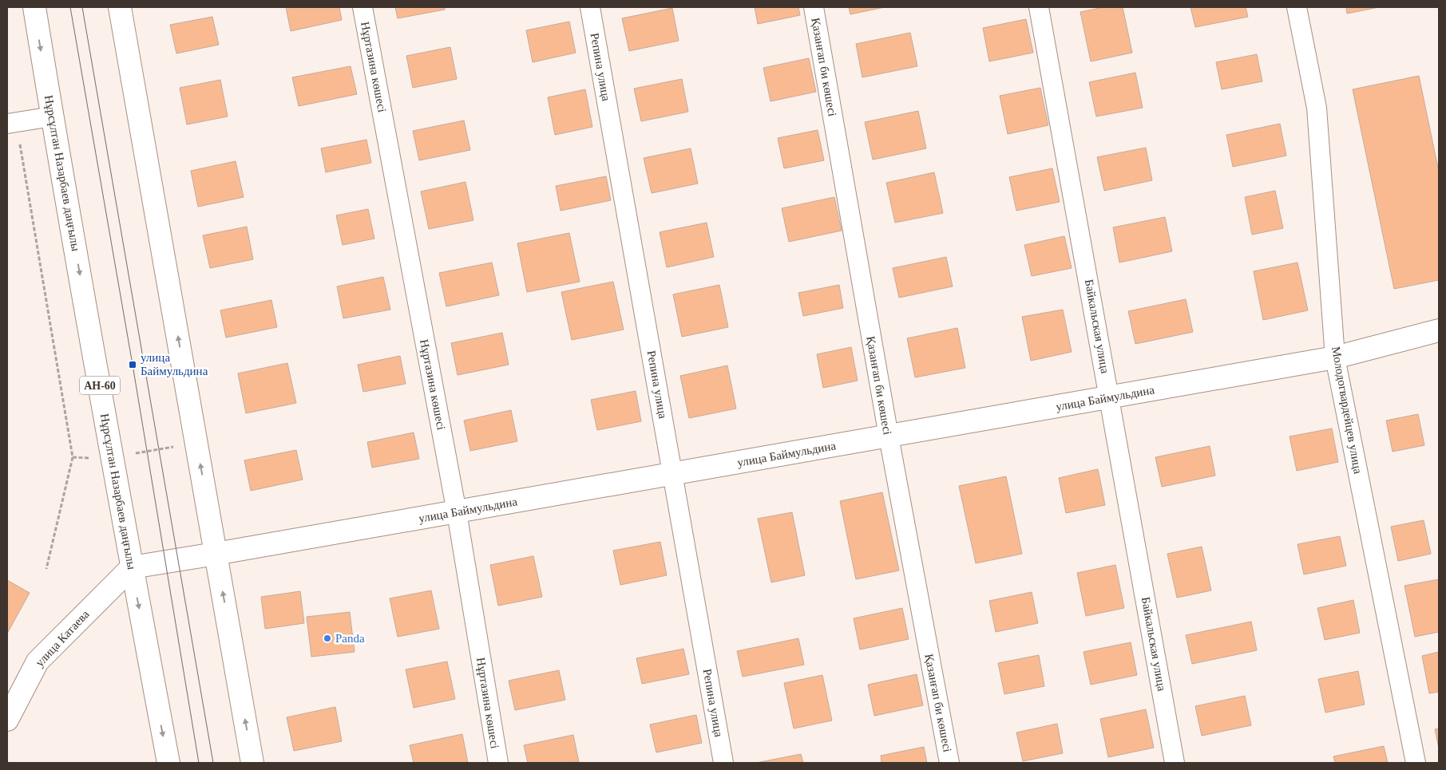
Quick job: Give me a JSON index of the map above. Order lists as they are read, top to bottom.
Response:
{
  "streets": {
    "street": [
      "Нұртазина көшесі",
      "Репина улица",
      "Қазанғап би көшесі",
      "Нұрсұлтан Назарбаев даңғылы",
      "Байкальская улица",
      "АН-60",
      "улица Баймульдина",
      "Молодогвардейцев улица",
      "улица Катаева"
    ]
  },
  "crossings": [
    ["Нұртазина көшесі", "улица Баймульдина"],
    ["Репина улица", "улица Баймульдина"],
    ["Қазанғап би көшесі", "улица Баймульдина"],
    ["Нұрсұлтан Назарбаев даңғылы", "улица Баймульдина"],
    ["Нұрсұлтан Назарбаев даңғылы", "улица Катаева"],
    ["Байкальская улица", "улица Баймульдина"],
    ["улица Баймульдина", "Молодогвардейцев улица"],
    ["улица Баймульдина", "улица Катаева"]
  ],
  "places": {
    "transit": ["улица Баймульдина"],
    "other": ["Panda"]
  }
}
